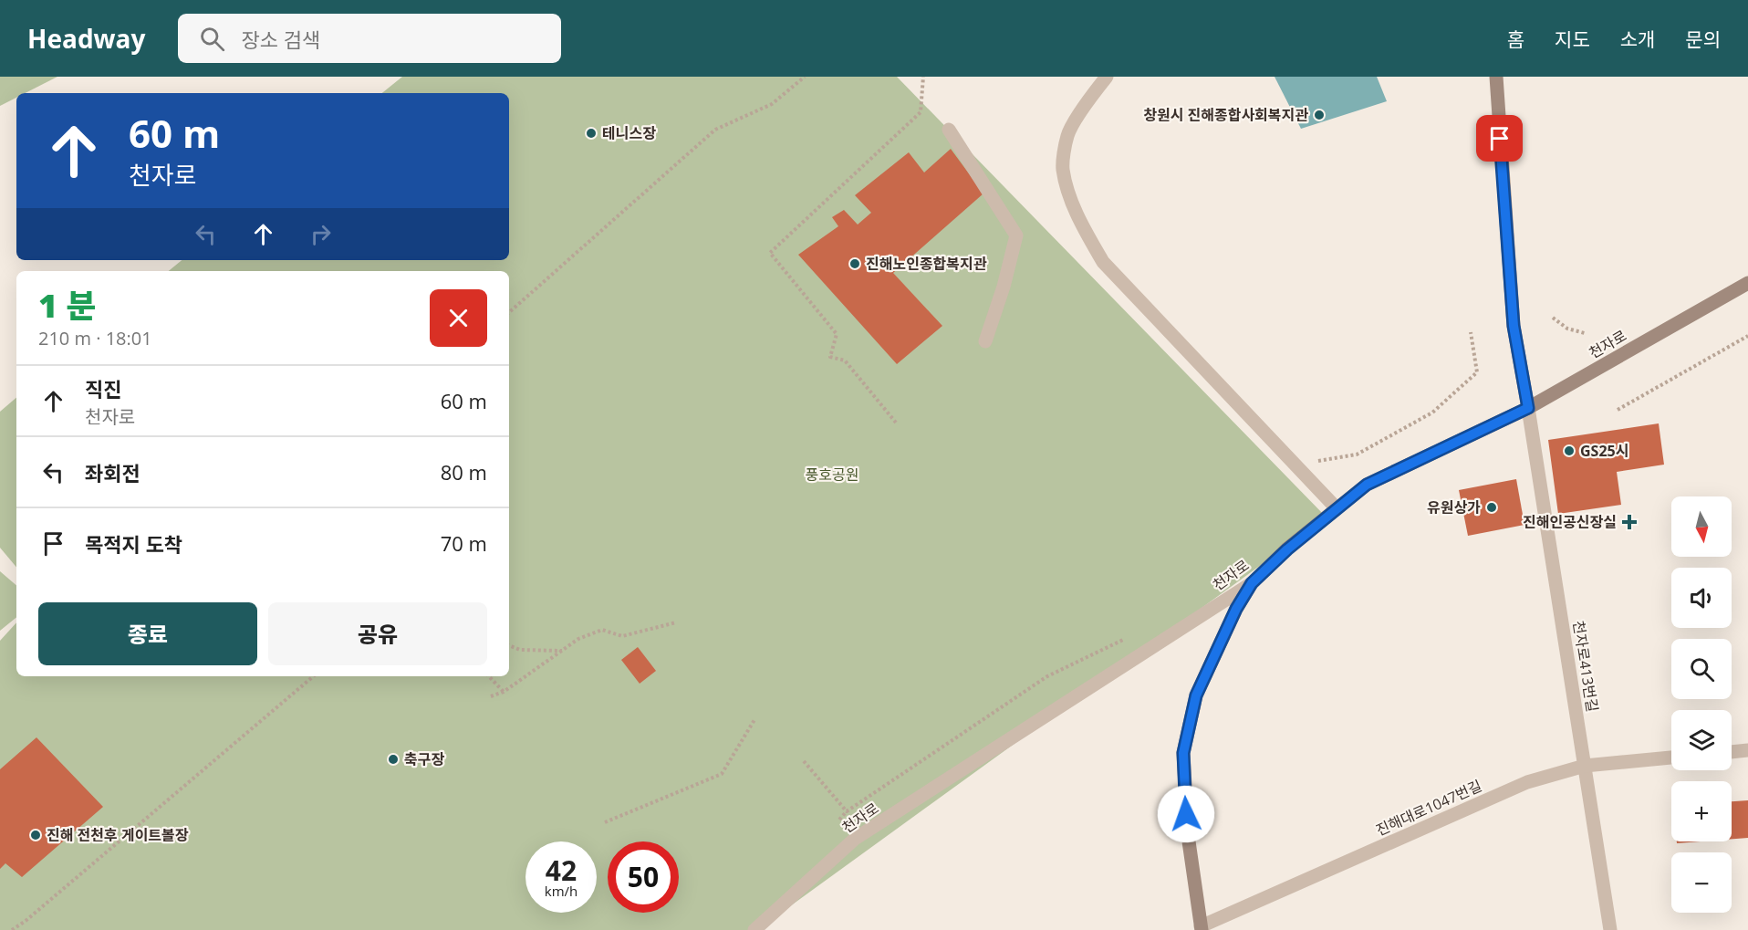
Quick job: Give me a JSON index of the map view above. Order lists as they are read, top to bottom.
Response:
{
  "streets": {
    "main road": ["천자로"],
    "street": ["천자로413번길", "진해대로1047번길"]
  },
  "crossings": [
    ["천자로", "천자로413번길"],
    ["천자로413번길", "진해대로1047번길"]
  ],
  "parks": ["풍호공원"],
  "places": {
    "other": [
      "창원시 진해종합사회복지관",
      "테니스장",
      "진해노인종합복지관",
      "GS25시",
      "유원상가",
      "축구장",
      "진해 전천후 게이트볼장"
    ],
    "health": ["진해인공신장실"]
  },
  "north": "bottom",
  "page": {
    "header": "Headway",
    "search": "장소 검색",
    "nav": [
      "홈",
      "지도",
      "소개",
      "문의"
    ],
    "turn": ["60 m", "천자로"],
    "heading": ["1 분", "210 m · 18:01"],
    "list": [
      {
        "name": "직진",
        "note": "천자로",
        "value": "60 m"
      },
      {
        "name": "좌회전",
        "value": "80 m"
      },
      {
        "name": "목적지 도착",
        "value": "70 m"
      }
    ],
    "map_buttons": ["+", "−"],
    "buttons": ["종료", "공유"],
    "speed": "42 km/h",
    "limit": "50"
  }
}
